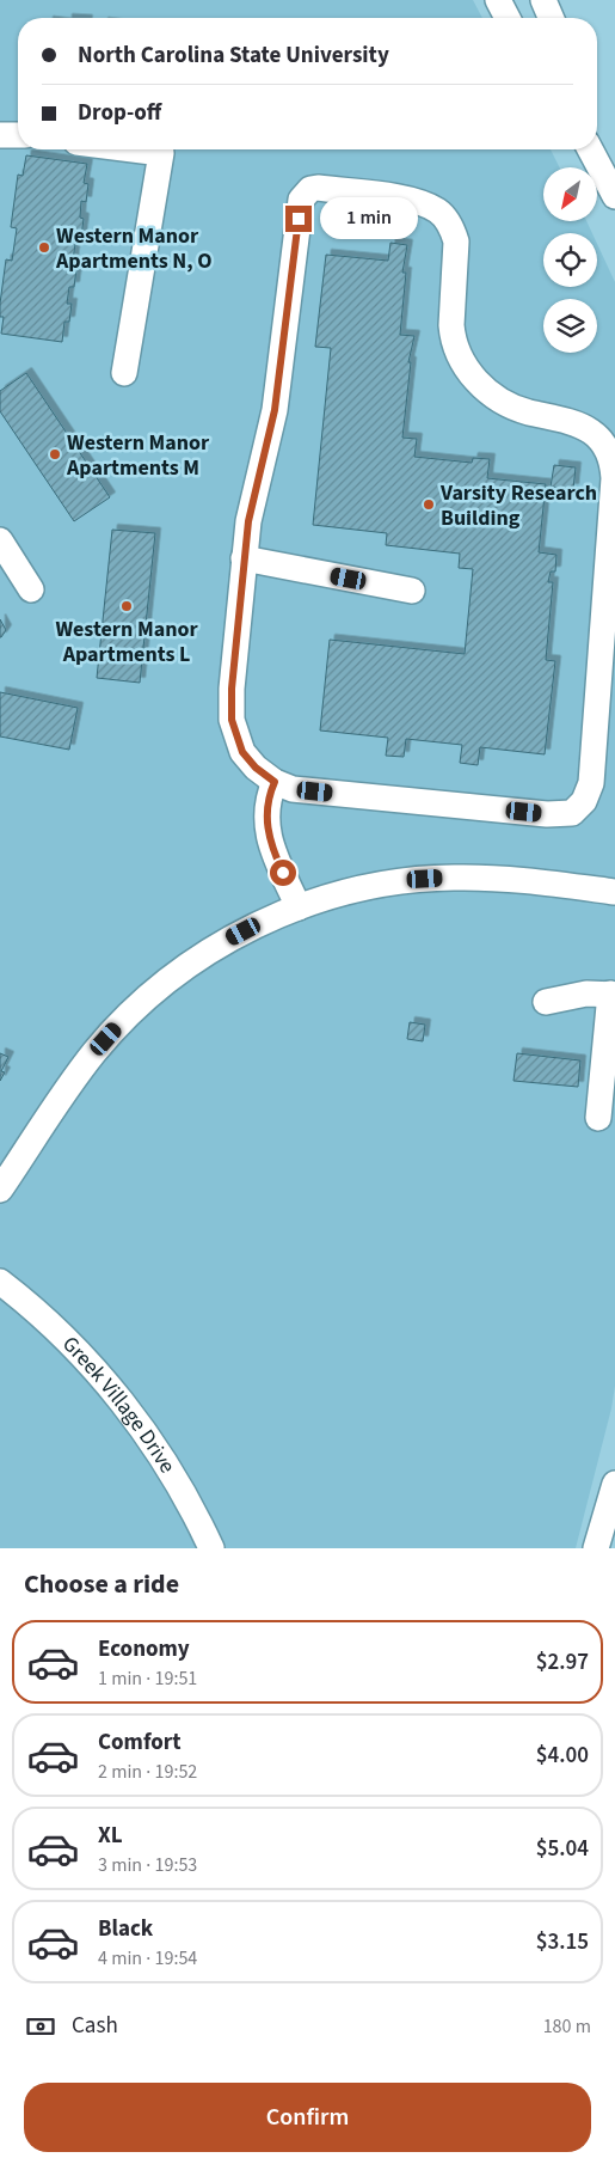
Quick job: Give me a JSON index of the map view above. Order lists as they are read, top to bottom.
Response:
{
  "streets": {
    "street": ["Greek Village Drive"]
  },
  "places": [
    "Western Manor Apartments N, O",
    "Western Manor Apartments M",
    "Varsity Research Building",
    "Western Manor Apartments L"
  ],
  "north": "bottom left",
  "page": {
    "banner": ["North Carolina State University", "Drop-off"],
    "bubble": "1 min",
    "heading": "Choose a ride",
    "list": [
      {
        "name": "Economy",
        "note": "1 min · 19:51",
        "value": "$2.97"
      },
      {
        "name": "Comfort",
        "note": "2 min · 19:52",
        "value": "$4.00"
      },
      {
        "name": "XL",
        "note": "3 min · 19:53",
        "value": "$5.04"
      },
      {
        "name": "Black",
        "note": "4 min · 19:54",
        "value": "$3.15"
      }
    ],
    "pay": ["Cash", "180 m"],
    "buttons": "Confirm"
  }
}
